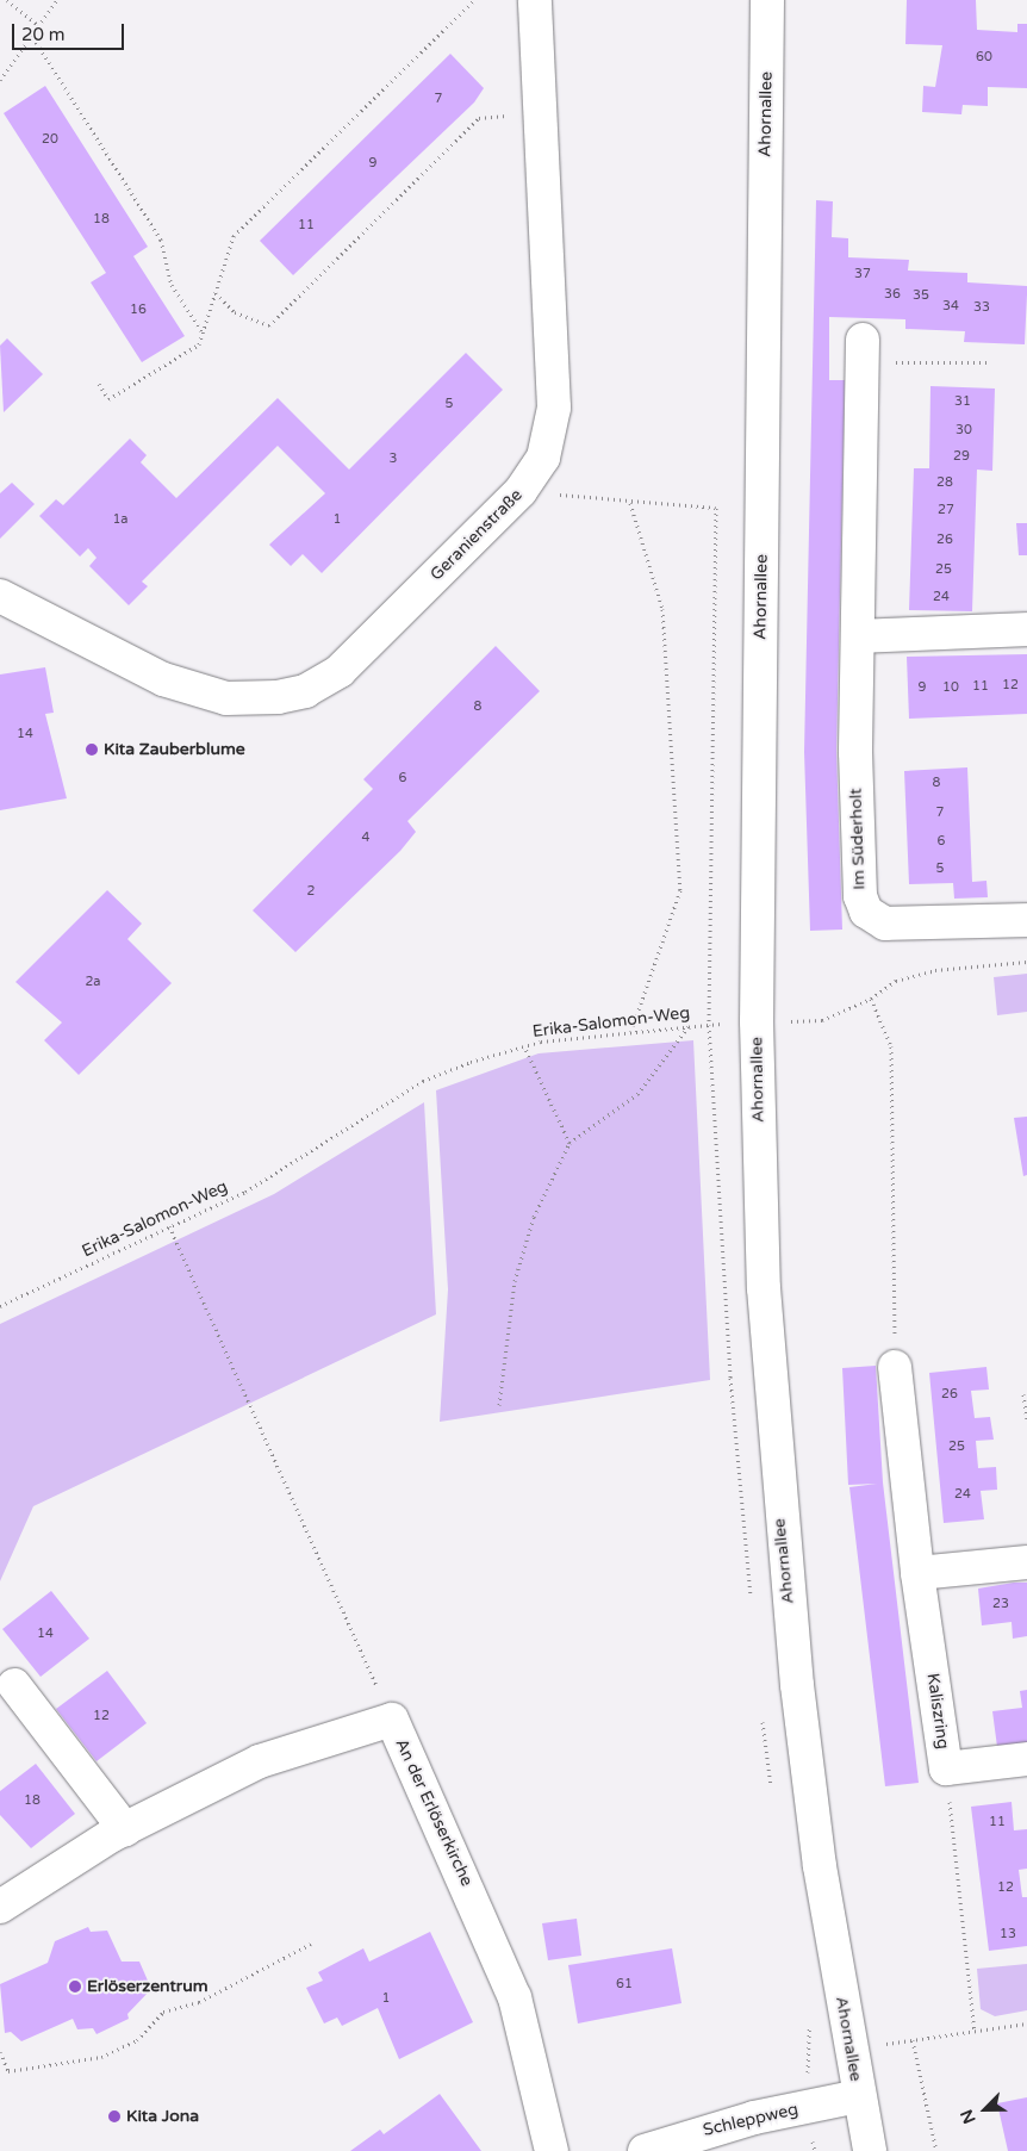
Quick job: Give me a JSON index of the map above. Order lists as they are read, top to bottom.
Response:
{
  "streets": {
    "street": [
      "Ahornallee",
      "Geranienstraße",
      "Im Süderholt",
      "Kaliszring",
      "An der Erlöserkirche",
      "Schleppweg"
    ],
    "path": ["Erika-Salomon-Weg"]
  },
  "crossings": [
    ["Ahornallee", "Erika-Salomon-Weg"],
    ["Ahornallee", "Schleppweg"]
  ],
  "places": ["Kita Zauberblume", "Erlöserzentrum", "Kita Jona"],
  "house_numbers": [
    "60",
    "7",
    "20",
    "9",
    "18",
    "11",
    "37",
    "36",
    "35",
    "34",
    "33",
    "16",
    "31",
    "5",
    "30",
    "29",
    "3",
    "28",
    "27",
    "1a",
    "1",
    "26",
    "25",
    "24",
    "12",
    "11",
    "9",
    "10",
    "8",
    "14",
    "6",
    "8",
    "7",
    "4",
    "6",
    "5",
    "2",
    "2a",
    "26",
    "25",
    "24",
    "23",
    "14",
    "12",
    "18",
    "11",
    "12",
    "13",
    "61",
    "1"
  ],
  "scale_bar": "20 m",
  "north": "bottom left"
}
